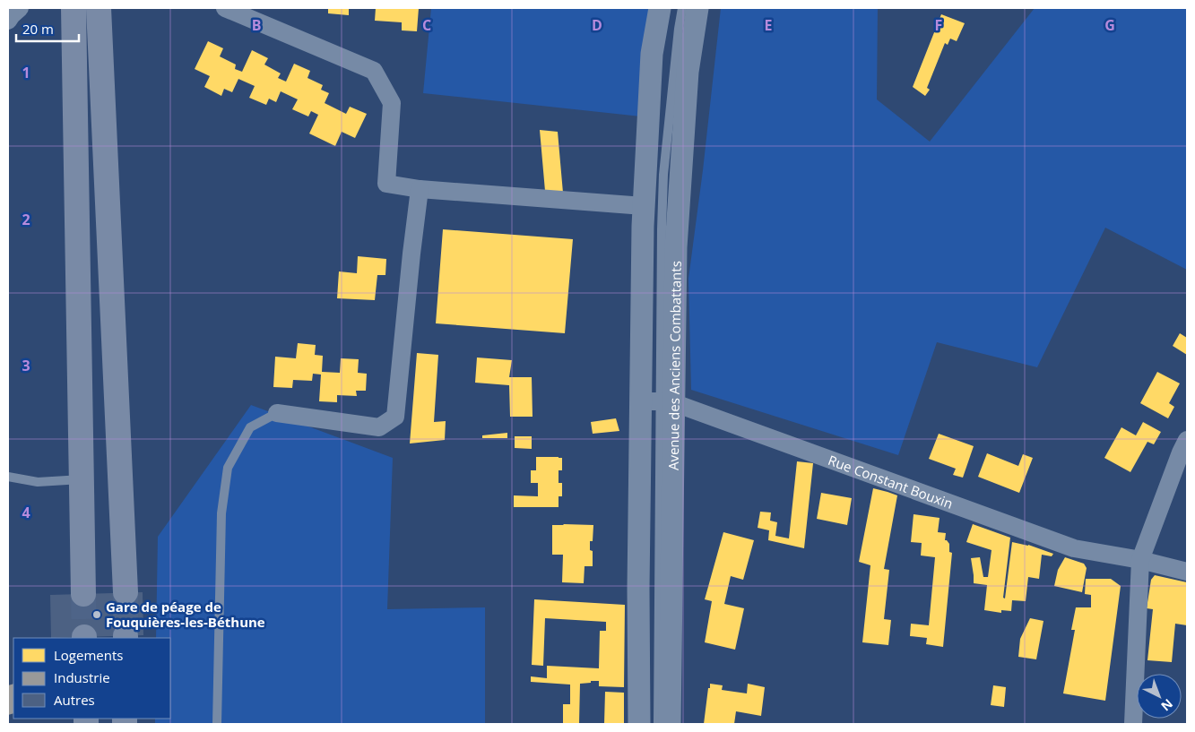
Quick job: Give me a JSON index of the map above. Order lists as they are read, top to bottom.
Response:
{
  "streets": {
    "street": ["Avenue des Anciens Combattants", "Rue Constant Bouxin"]
  },
  "crossings": [
    ["Avenue des Anciens Combattants", "Rue Constant Bouxin"]
  ],
  "places": ["Gare de péage de Fouquières-les-Béthune"],
  "legend": ["Logements", "Industrie", "Autres"],
  "scale_bar": "20 m",
  "north": "bottom right",
  "grid": {
    "columns": [
      "B",
      "C",
      "D",
      "E",
      "F",
      "G"
    ],
    "rows": [
      "1",
      "2",
      "3",
      "4"
    ]
  }
}
